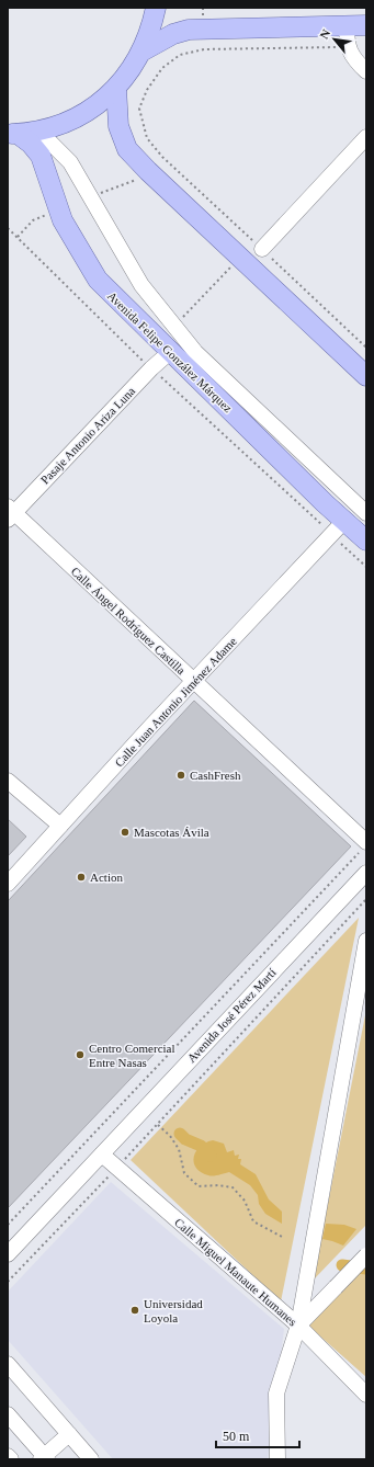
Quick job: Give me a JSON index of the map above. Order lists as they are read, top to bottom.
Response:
{
  "streets": {
    "main road": ["Avenida Felipe González Márquez"],
    "street": [
      "Pasaje Antonio Ariza Luna",
      "Calle Ángel Rodríguez Castilla",
      "Calle Juan Antonio Jiménez Adame",
      "Avenida José Pérez Martí",
      "Calle Miguel Manaute Humanes"
    ]
  },
  "crossings": [
    ["Avenida Felipe González Márquez", "Pasaje Antonio Ariza Luna"],
    ["Avenida Felipe González Márquez", "Calle Juan Antonio Jiménez Adame"],
    ["Pasaje Antonio Ariza Luna", "Calle Ángel Rodríguez Castilla"],
    ["Calle Ángel Rodríguez Castilla", "Calle Juan Antonio Jiménez Adame"],
    ["Avenida José Pérez Martí", "Calle Miguel Manaute Humanes"]
  ],
  "places": [
    "CashFresh",
    "Mascotas Ávila",
    "Action",
    "Centro Comercial Entre Nasas",
    "Universidad Loyola"
  ],
  "scale_bar": "50 m",
  "north": "top left"
}
